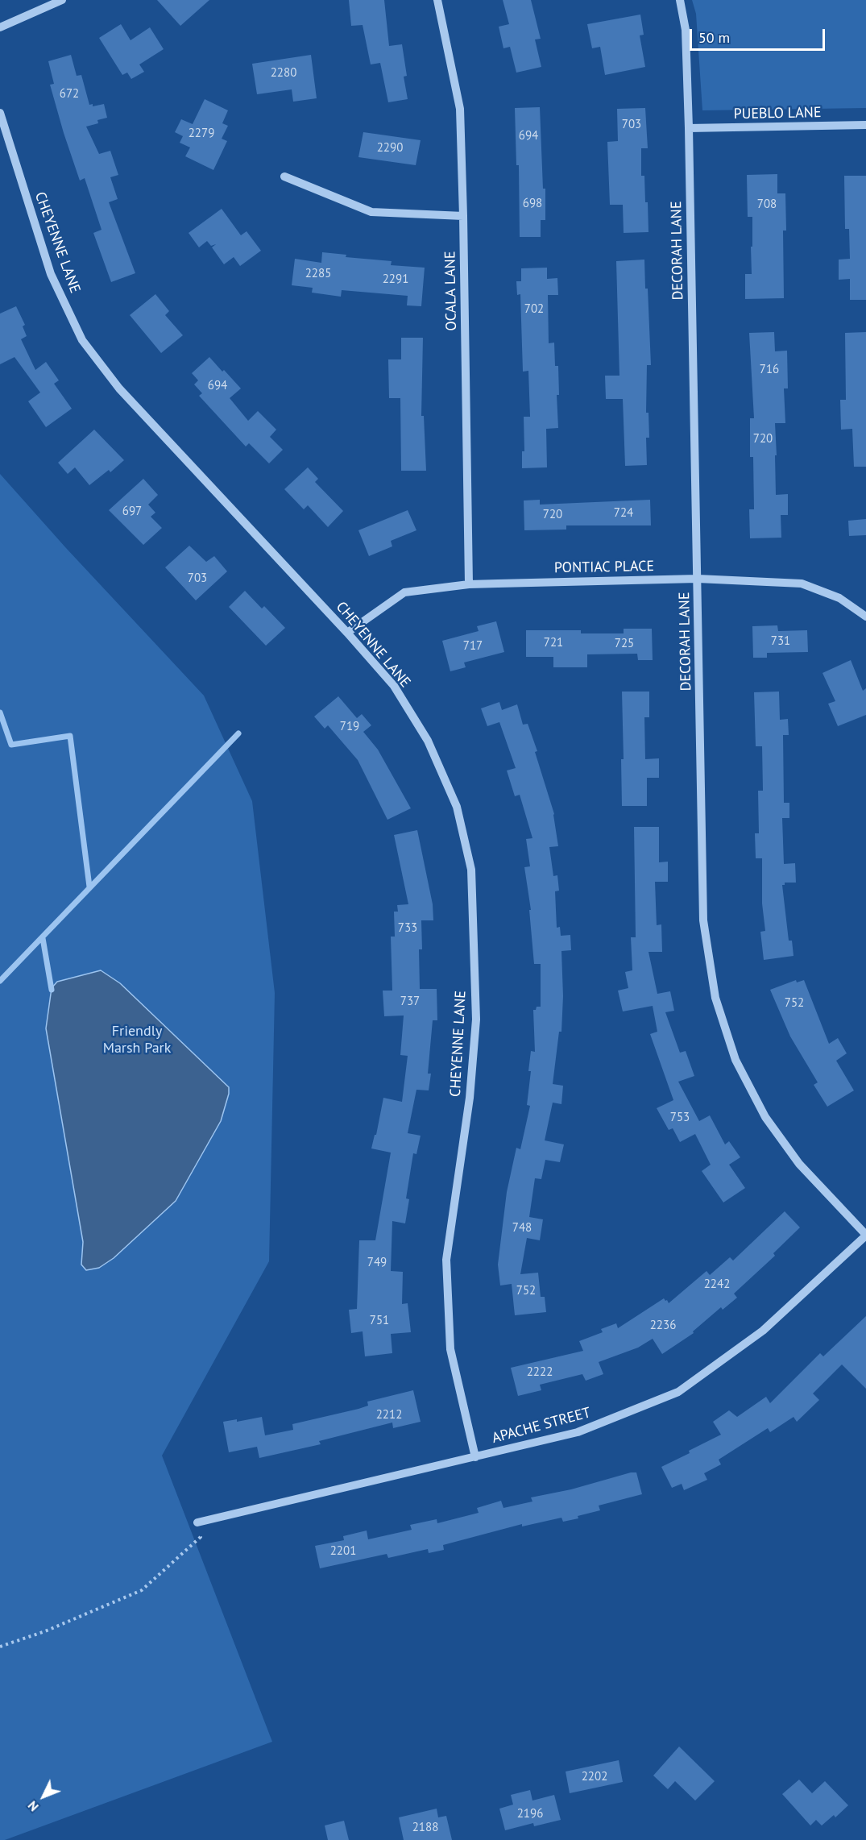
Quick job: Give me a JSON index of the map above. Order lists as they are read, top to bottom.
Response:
{
  "streets": {
    "street": [
      "PUEBLO LANE",
      "CHEYENNE LANE",
      "DECORAH LANE",
      "OCALA LANE",
      "PONTIAC PLACE",
      "APACHE STREET"
    ]
  },
  "crossings": [
    ["PUEBLO LANE", "DECORAH LANE"],
    ["CHEYENNE LANE", "PONTIAC PLACE"],
    ["CHEYENNE LANE", "APACHE STREET"],
    ["DECORAH LANE", "PONTIAC PLACE"],
    ["DECORAH LANE", "APACHE STREET"],
    ["OCALA LANE", "PONTIAC PLACE"]
  ],
  "parks": ["Friendly Marsh Park"],
  "house_numbers": [
    "2280",
    "672",
    "703",
    "2279",
    "694",
    "2290",
    "698",
    "708",
    "2285",
    "2291",
    "702",
    "716",
    "694",
    "720",
    "697",
    "724",
    "720",
    "703",
    "731",
    "721",
    "725",
    "717",
    "719",
    "733",
    "737",
    "752",
    "753",
    "748",
    "749",
    "2242",
    "752",
    "751",
    "2236",
    "2222",
    "2212",
    "2201",
    "2202",
    "2196",
    "2188"
  ],
  "scale_bar": "50 m",
  "north": "bottom left"
}
